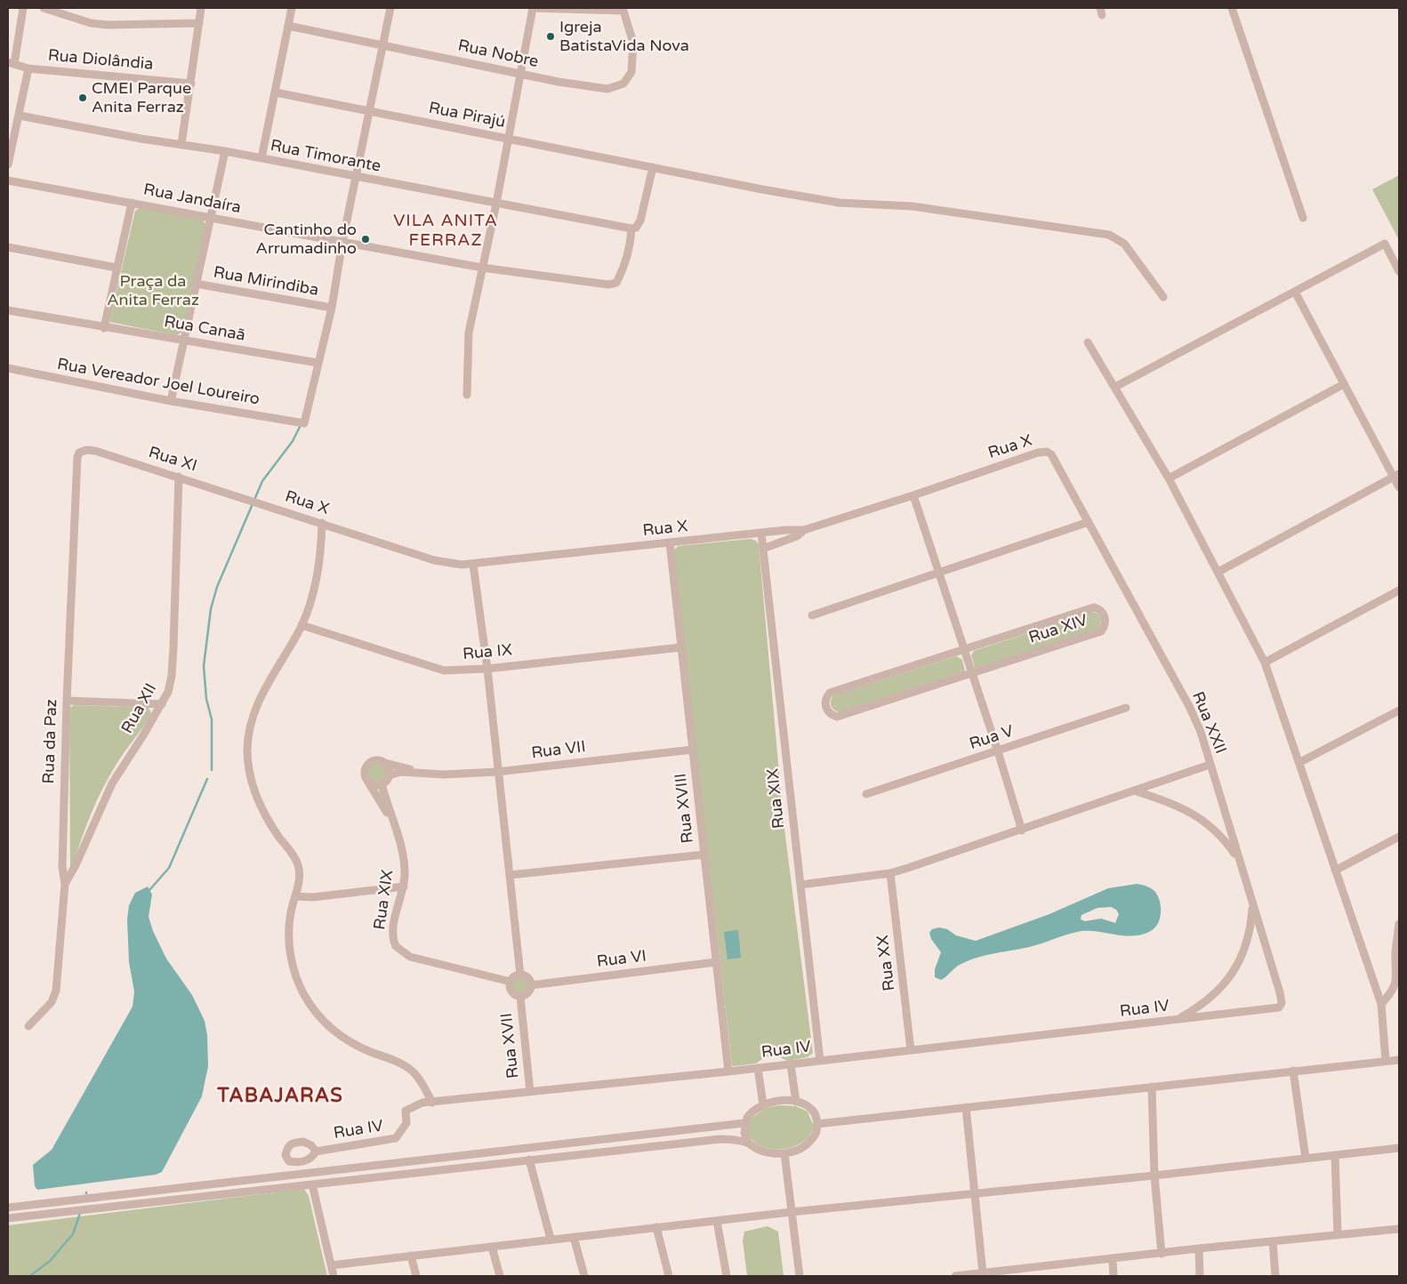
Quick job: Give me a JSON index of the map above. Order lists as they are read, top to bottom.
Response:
{
  "streets": {
    "street": [
      "Rua Nobre",
      "Rua Diolândia",
      "Rua Pirajú",
      "Rua Timorante",
      "Rua Jandaíra",
      "Rua Mirindiba",
      "Rua Canaã",
      "Rua Vereador Joel Loureiro",
      "Rua X",
      "Rua XI",
      "Rua XIV",
      "Rua IX",
      "Rua XII",
      "Rua XXII",
      "Rua V",
      "Rua da Paz",
      "Rua VII",
      "Rua XIX",
      "Rua XVIII",
      "Rua VI",
      "Rua XX",
      "Rua IV",
      "Rua XVII"
    ]
  },
  "crossings": [
    ["Rua Timorante", "Rua Jandaíra"],
    ["Rua Canaã", "Rua Vereador Joel Loureiro"],
    ["Rua X", "Rua XI"],
    ["Rua X", "Rua XXII"],
    ["Rua X", "Rua XIX"],
    ["Rua X", "Rua XVIII"],
    ["Rua XI", "Rua XII"],
    ["Rua XI", "Rua da Paz"],
    ["Rua IX", "Rua XVIII"],
    ["Rua XII", "Rua da Paz"],
    ["Rua XXII", "Rua IV"],
    ["Rua VII", "Rua XVIII"],
    ["Rua XIX", "Rua VI"],
    ["Rua XIX", "Rua IV"],
    ["Rua XIX", "Rua XVII"],
    ["Rua XVIII", "Rua VI"],
    ["Rua XVIII", "Rua IV"],
    ["Rua VI", "Rua XVII"],
    ["Rua XX", "Rua IV"],
    ["Rua IV", "Rua XVII"]
  ],
  "districts": ["VILA ANITA FERRAZ", "TABAJARAS"],
  "parks": ["Praça da Anita Ferraz"],
  "places": ["Igreja BatistaVida Nova", "CMEI Parque Anita Ferraz", "Cantinho do Arrumadinho"]
}
